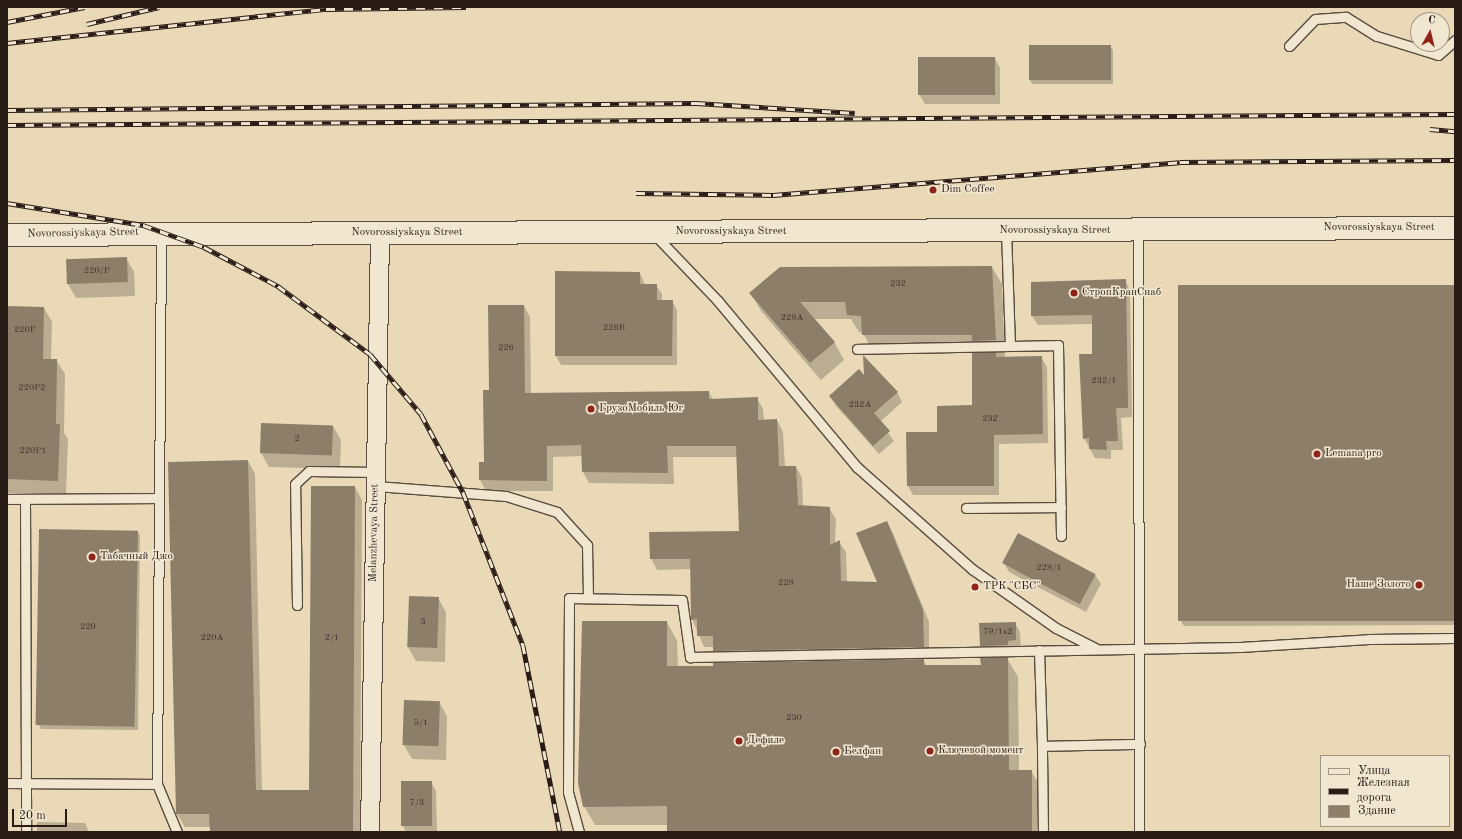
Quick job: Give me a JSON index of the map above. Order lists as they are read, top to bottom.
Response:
{
  "streets": {
    "main road": ["Novorossiyskaya Street"],
    "street": ["Melanzhevaya Street"]
  },
  "crossings": [
    ["Novorossiyskaya Street", "Melanzhevaya Street"]
  ],
  "places": [
    "Dim Coffee",
    "СтропКранСнаб",
    "ГрузоМобиль Юг",
    "Lemana pro",
    "Табачный Джо",
    "Наше Золото",
    "ТРК \"СБС\"",
    "Дефиле",
    "Ключевой момент",
    "Белфан"
  ],
  "house_numbers": [
    "220/Р",
    "232",
    "228А",
    "226В",
    "220Р",
    "226",
    "232/1",
    "220Р2",
    "232А",
    "232",
    "2",
    "220Р1",
    "228/1",
    "228",
    "3",
    "220",
    "79/1к2",
    "220А",
    "2/1",
    "230",
    "5/1",
    "7/3"
  ],
  "legend": ["Улица", "Железная дорога", "Здание"],
  "scale_bar": "20 m",
  "north": "top"
}
